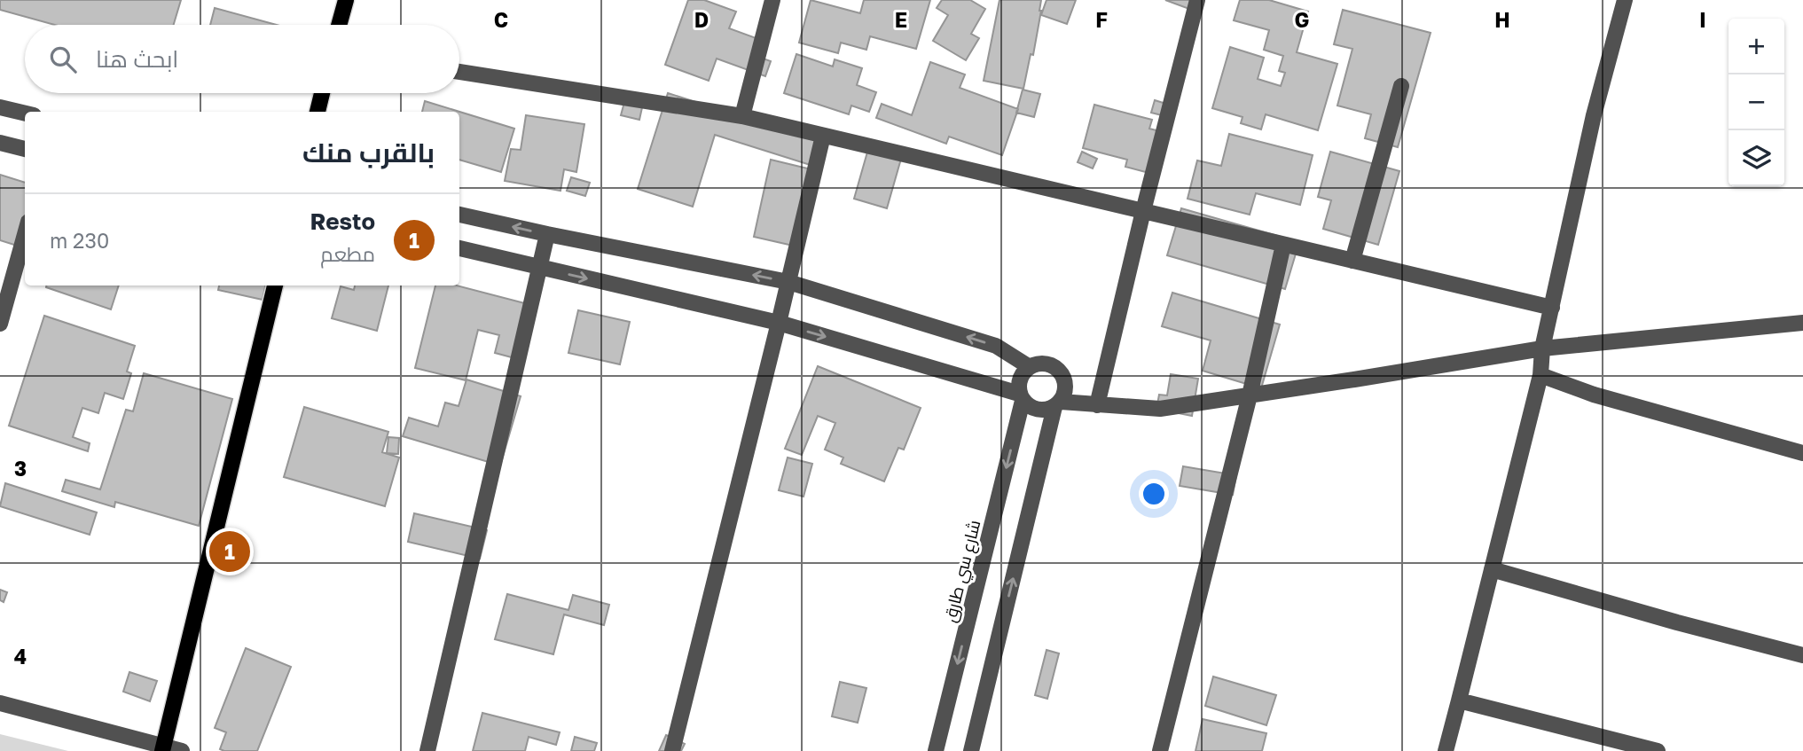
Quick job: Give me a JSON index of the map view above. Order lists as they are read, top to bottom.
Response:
{
  "streets": {
    "street": ["شارع سي طارق"]
  },
  "page": {
    "map_buttons": ["+", "−"],
    "search": "ابحث هنا",
    "heading": "بالقرب منك",
    "list": [
      {
        "mark": "1",
        "name": "Resto",
        "note": "مطعم",
        "value": "230 m"
      }
    ],
    "pins": "1"
  },
  "grid": {
    "columns": [
      "C",
      "D",
      "E",
      "F",
      "G",
      "H",
      "I"
    ],
    "rows": ["3", "4"]
  }
}
